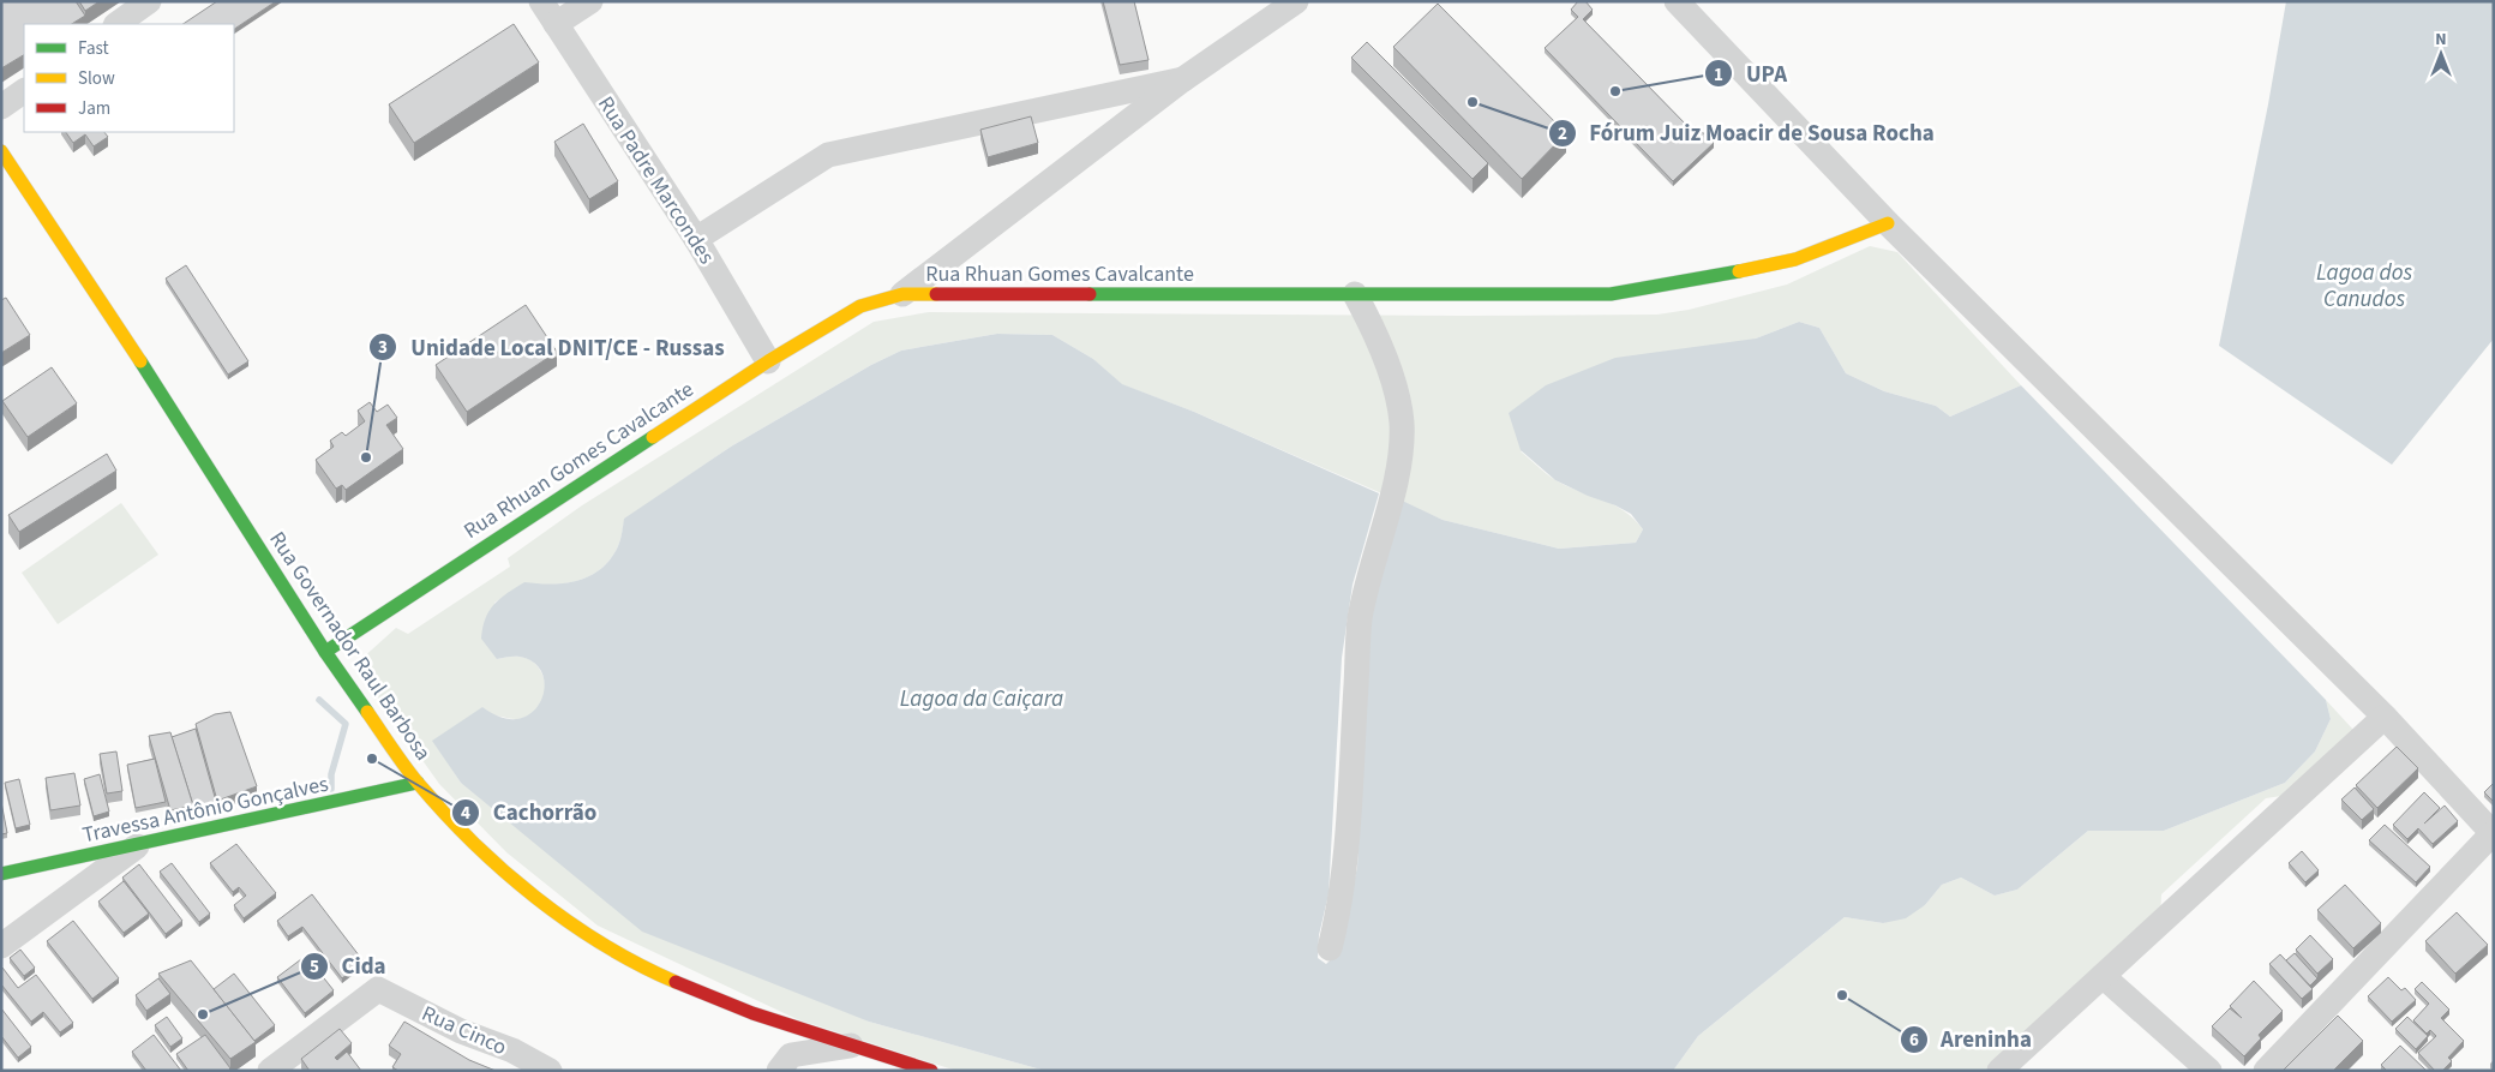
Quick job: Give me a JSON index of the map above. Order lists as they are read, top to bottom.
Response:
{
  "streets": {
    "street": [
      "Rua Padre Marcondes",
      "Rua Rhuan Gomes Cavalcante",
      "Rua Governador Raul Barbosa",
      "Travessa Antônio Gonçalves",
      "Rua Cinco"
    ]
  },
  "crossings": [
    ["Rua Padre Marcondes", "Rua Rhuan Gomes Cavalcante"],
    ["Rua Rhuan Gomes Cavalcante", "Rua Governador Raul Barbosa"],
    ["Rua Governador Raul Barbosa", "Travessa Antônio Gonçalves"]
  ],
  "water": ["Lagoa dos Canudos", "Lagoa da Caiçara"],
  "places": [
    "UPA",
    "Fórum Juiz Moacir de Sousa Rocha",
    "Unidade Local DNIT/CE - Russas",
    "Cachorrão",
    "Areninha",
    "Cida"
  ],
  "legend": ["Fast", "Slow", "Jam"],
  "north": "top"
}
